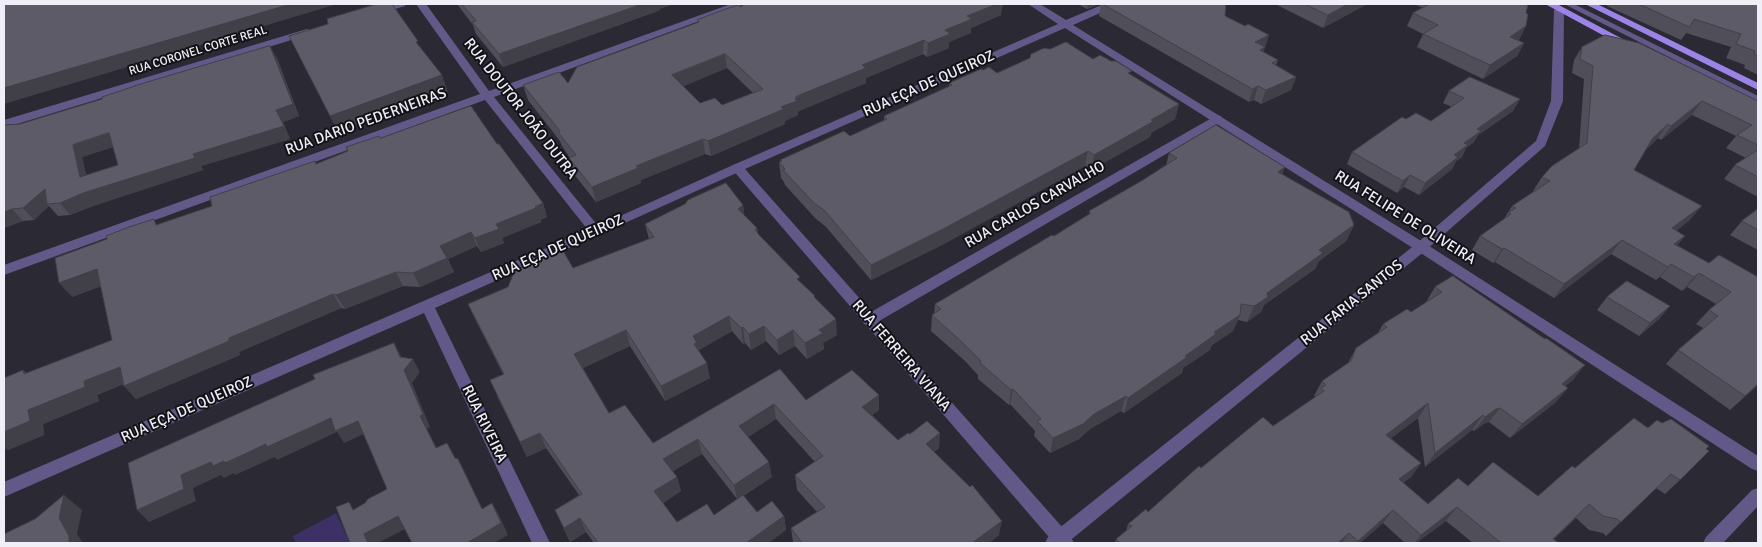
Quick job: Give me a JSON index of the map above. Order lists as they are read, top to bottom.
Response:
{
  "streets": {
    "street": [
      "RUA CORONEL CORTE REAL",
      "RUA EÇA DE QUEIROZ",
      "RUA DOUTOR JOÃO DUTRA",
      "RUA DARIO PEDERNEIRAS",
      "RUA CARLOS CARVALHO",
      "RUA FELIPE DE OLIVEIRA",
      "RUA FARIA SANTOS",
      "RUA FERREIRA VIANA",
      "RUA RIVEIRA"
    ]
  },
  "crossings": [
    ["RUA EÇA DE QUEIROZ", "RUA DOUTOR JOÃO DUTRA"],
    ["RUA EÇA DE QUEIROZ", "RUA FELIPE DE OLIVEIRA"],
    ["RUA EÇA DE QUEIROZ", "RUA FERREIRA VIANA"],
    ["RUA EÇA DE QUEIROZ", "RUA RIVEIRA"],
    ["RUA DOUTOR JOÃO DUTRA", "RUA DARIO PEDERNEIRAS"],
    ["RUA CARLOS CARVALHO", "RUA FELIPE DE OLIVEIRA"],
    ["RUA CARLOS CARVALHO", "RUA FERREIRA VIANA"],
    ["RUA FELIPE DE OLIVEIRA", "RUA FARIA SANTOS"],
    ["RUA FARIA SANTOS", "RUA FERREIRA VIANA"]
  ]
}
